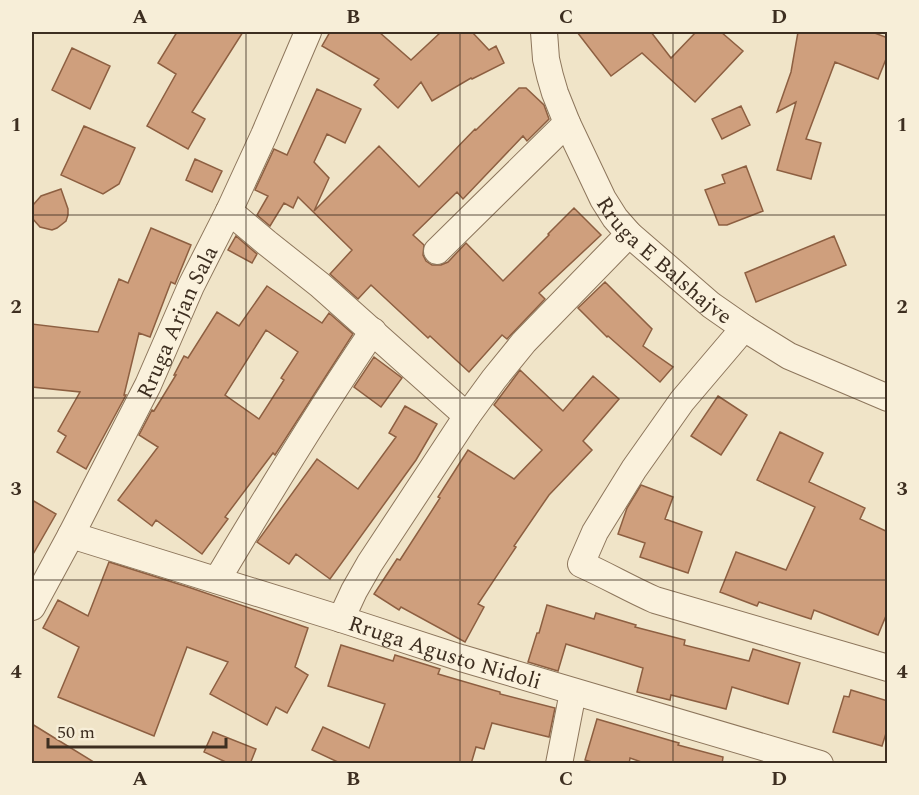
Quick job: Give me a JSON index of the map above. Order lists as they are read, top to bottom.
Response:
{
  "streets": {
    "street": ["Rruga E Balshajve", "Rruga Arjan Sala", "Rruga Agusto Nidoli"]
  },
  "crossings": [
    ["Rruga Arjan Sala", "Rruga Agusto Nidoli"]
  ],
  "scale_bar": "50 m",
  "grid": {
    "columns": [
      "A",
      "B",
      "C",
      "D"
    ],
    "rows": [
      "1",
      "2",
      "3",
      "4"
    ]
  }
}
